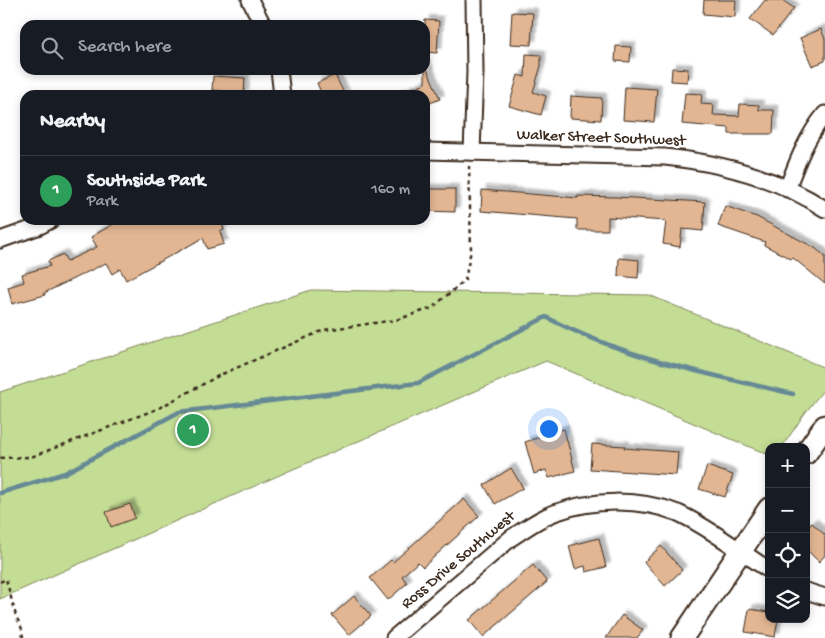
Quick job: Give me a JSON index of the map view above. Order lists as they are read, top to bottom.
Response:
{
  "streets": {
    "street": ["Walker Street Southwest", "Ross Drive Southwest"]
  },
  "page": {
    "search": "Search here",
    "heading": "Nearby",
    "list": [
      {
        "mark": "1",
        "name": "Southside Park",
        "note": "Park",
        "value": "160 m"
      }
    ],
    "pins": "1",
    "map_buttons": ["+", "−"]
  }
}
